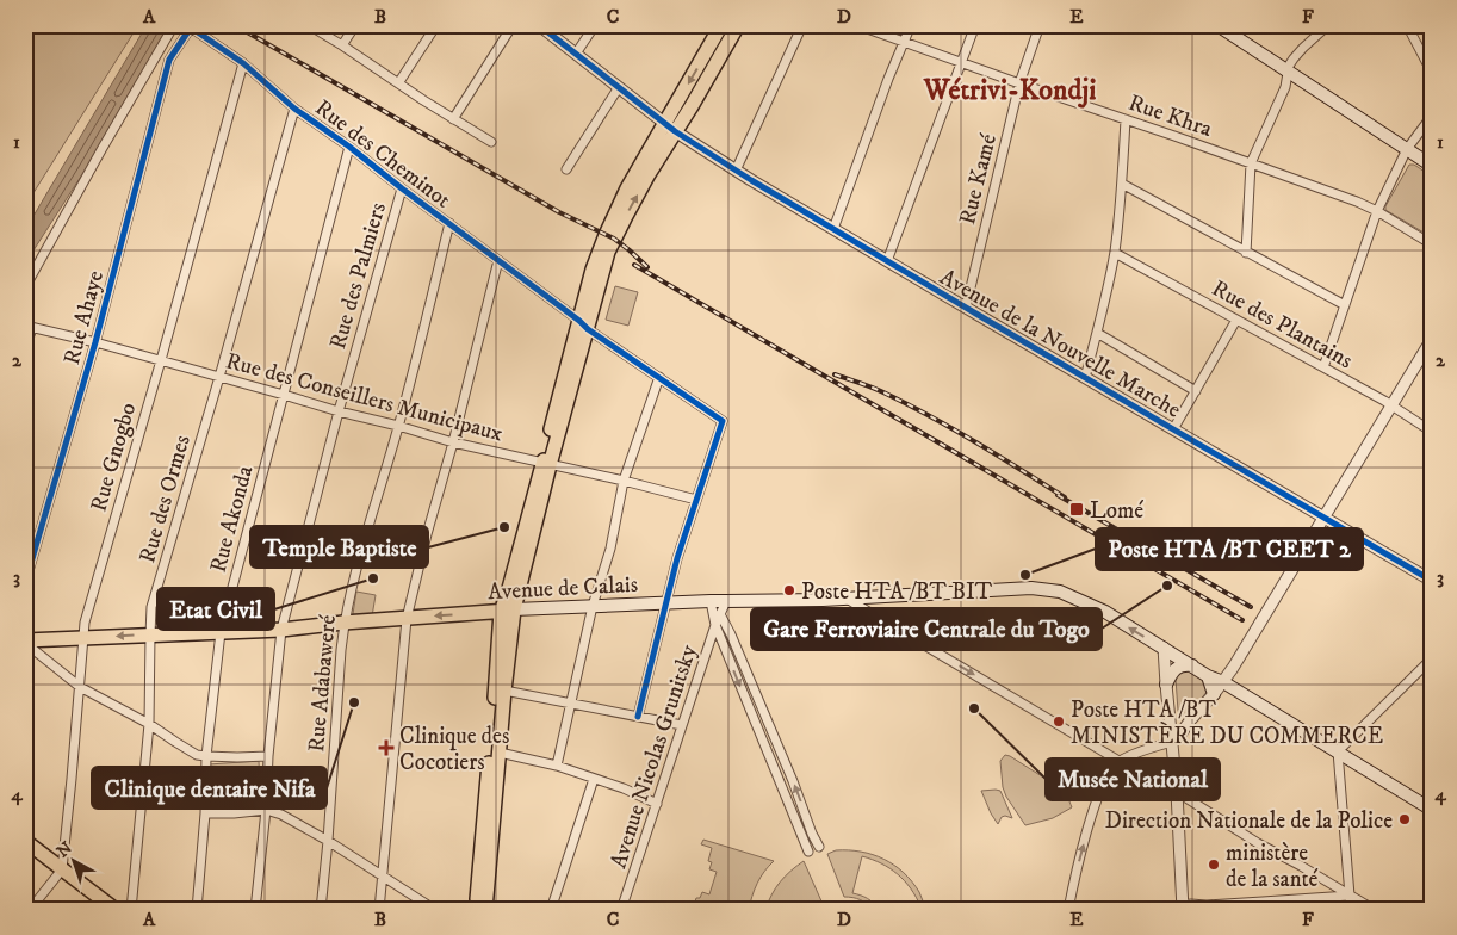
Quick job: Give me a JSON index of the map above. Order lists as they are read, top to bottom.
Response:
{
  "streets": {
    "highway": ["Avenue de Calais"],
    "street": [
      "Rue Khra",
      "Rue des Cheminot",
      "Rue Kamé",
      "Rue des Palmiers",
      "Rue Ahaye",
      "Rue des Plantains",
      "Avenue de la Nouvelle Marche",
      "Rue des Conseillers Municipaux",
      "Rue Gnogbo",
      "Rue des Ormes",
      "Rue Akonda",
      "Rue Adabaweré",
      "Avenue Nicolas Grunitsky"
    ]
  },
  "crossings": [
    ["Rue Khra", "Rue Kamé"],
    ["Rue des Cheminot", "Rue des Palmiers"],
    ["Rue des Cheminot", "Rue Ahaye"],
    ["Rue des Cheminot", "Rue des Conseillers Municipaux"],
    ["Rue des Cheminot", "Rue Gnogbo"],
    ["Rue des Cheminot", "Rue des Ormes"],
    ["Rue des Cheminot", "Rue Akonda"],
    ["Rue des Cheminot", "Rue Adabaweré"],
    ["Rue Kamé", "Avenue de la Nouvelle Marche"],
    ["Rue des Palmiers", "Rue des Conseillers Municipaux"],
    ["Rue des Palmiers", "Avenue de Calais"],
    ["Rue Ahaye", "Rue des Conseillers Municipaux"],
    ["Rue des Conseillers Municipaux", "Rue Gnogbo"],
    ["Rue des Conseillers Municipaux", "Rue des Ormes"],
    ["Rue des Conseillers Municipaux", "Rue Akonda"],
    ["Rue des Conseillers Municipaux", "Rue Adabaweré"],
    ["Rue Gnogbo", "Avenue de Calais"],
    ["Rue des Ormes", "Avenue de Calais"],
    ["Rue Akonda", "Avenue de Calais"],
    ["Avenue de Calais", "Rue Adabaweré"],
    ["Avenue de Calais", "Avenue Nicolas Grunitsky"]
  ],
  "districts": ["Wétrivi-Kondji"],
  "places": {
    "transit": ["Lomé"],
    "other": [
      "Temple Baptiste",
      "Poste HTA /BT CEET 2",
      "Etat Civil",
      "Gare Ferroviaire Centrale du Togo",
      "Poste HTA /BT BIT",
      "Clinique dentaire Nifa",
      "Musée National",
      "Poste HTA /BT MINISTÈRE DU COMMERCE",
      "Direction Nationale de la Police",
      "ministère de la santé"
    ],
    "health": ["Clinique des Cocotiers"]
  },
  "north": "top left",
  "grid": {
    "columns": [
      "A",
      "B",
      "C",
      "D",
      "E",
      "F"
    ],
    "rows": [
      "1",
      "2",
      "3",
      "4"
    ]
  }
}
